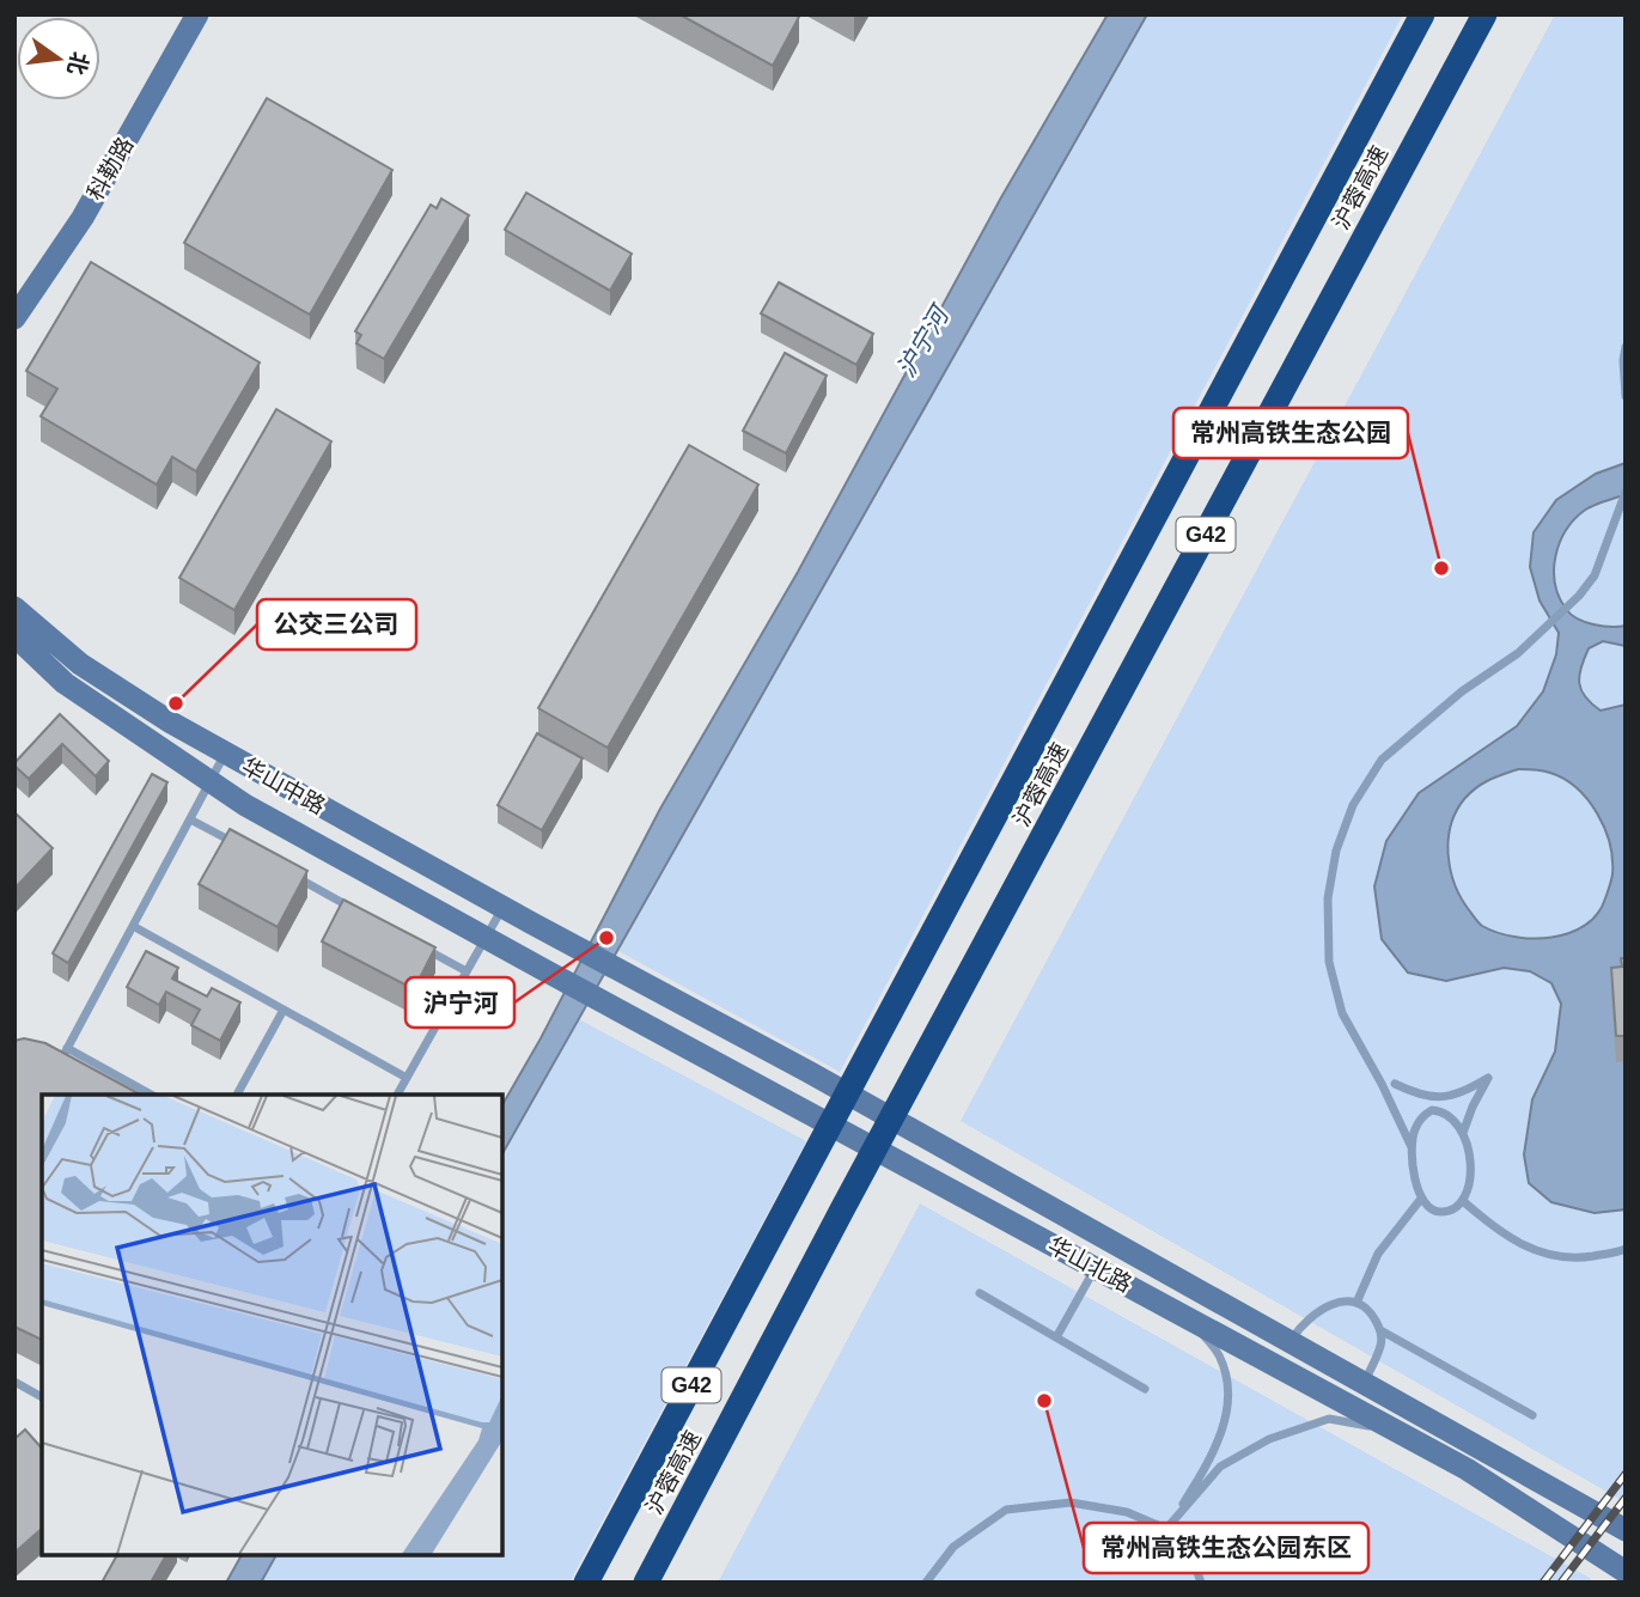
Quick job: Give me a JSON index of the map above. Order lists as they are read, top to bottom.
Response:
{
  "streets": {
    "highway": ["沪蓉高速", "G42"],
    "main road": ["科勒路", "华山中路", "华山北路"]
  },
  "crossings": [
    ["华山中路", "华山北路"]
  ],
  "water": ["沪宁河"],
  "places": [
    "常州高铁生态公园",
    "公交三公司",
    "沪宁河",
    "常州高铁生态公园东区"
  ],
  "north": "right"
}
